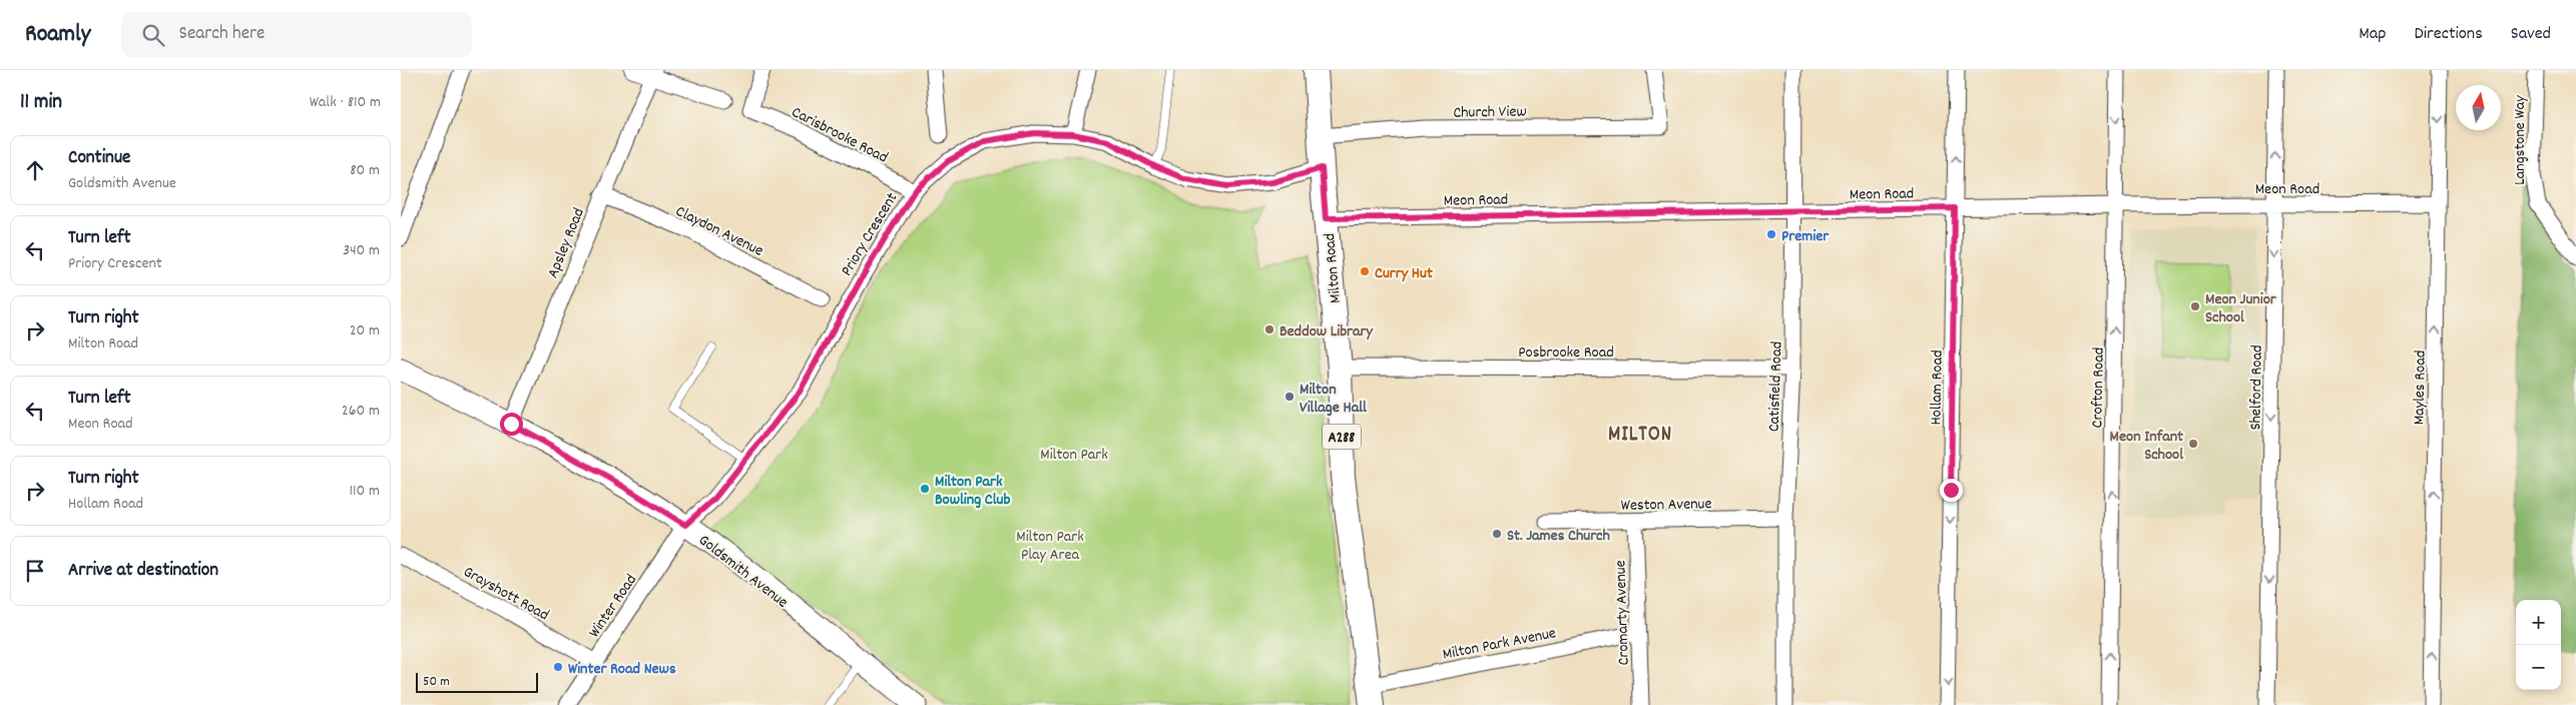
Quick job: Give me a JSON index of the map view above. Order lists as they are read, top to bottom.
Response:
{
  "streets": {
    "main road": ["Milton Road", "A288", "Goldsmith Avenue"],
    "street": [
      "Church View",
      "Carisbrooke Road",
      "Langstone Way",
      "Meon Road",
      "Claydon Avenue",
      "Priory Crescent",
      "Apsley Road",
      "Posbrooke Road",
      "Catisfield Road",
      "Hollam Road",
      "Crofton Road",
      "Shelford Road",
      "Mayles Road",
      "Weston Avenue",
      "Grayshott Road",
      "Winter Road",
      "Cromarty Avenue",
      "Milton Park Avenue"
    ]
  },
  "crossings": [
    ["Church View", "Milton Road"],
    ["Carisbrooke Road", "Priory Crescent"],
    ["Meon Road", "Milton Road"],
    ["Meon Road", "Catisfield Road"],
    ["Meon Road", "Hollam Road"],
    ["Meon Road", "Crofton Road"],
    ["Meon Road", "Shelford Road"],
    ["Meon Road", "Mayles Road"],
    ["Claydon Avenue", "Apsley Road"],
    ["Priory Crescent", "Milton Road"],
    ["Priory Crescent", "Goldsmith Avenue"],
    ["Priory Crescent", "Winter Road"],
    ["Apsley Road", "Goldsmith Avenue"],
    ["Milton Road", "Posbrooke Road"],
    ["Milton Road", "Milton Park Avenue"],
    ["Posbrooke Road", "Catisfield Road"],
    ["Catisfield Road", "Weston Avenue"],
    ["Weston Avenue", "Cromarty Avenue"],
    ["Goldsmith Avenue", "Winter Road"],
    ["Grayshott Road", "Winter Road"],
    ["Cromarty Avenue", "Milton Park Avenue"]
  ],
  "districts": ["MILTON"],
  "parks": ["Milton Park", "Milton Park Play Area"],
  "places": [
    "Premier",
    "Curry Hut",
    "Meon Junior School",
    "Beddow Library",
    "Milton Village Hall",
    "Meon Infant School",
    "Milton Park Bowling Club",
    "St. James Church",
    "Winter Road News"
  ],
  "scale_bar": "50 m",
  "north": "top",
  "page": {
    "header": "Roamly",
    "search": "Search here",
    "nav": ["Map", "Directions", "Saved"],
    "heading": ["11 min", "Walk · 810 m"],
    "list": [
      ["Continue", "Goldsmith Avenue", "80 m"],
      ["Turn left", "Priory Crescent", "340 m"],
      ["Turn right", "Milton Road", "20 m"],
      ["Turn left", "Meon Road", "260 m"],
      ["Turn right", "Hollam Road", "110 m"],
      "Arrive at destination"
    ],
    "map_buttons": ["+", "−"],
    "scale": "50 m"
  }
}
